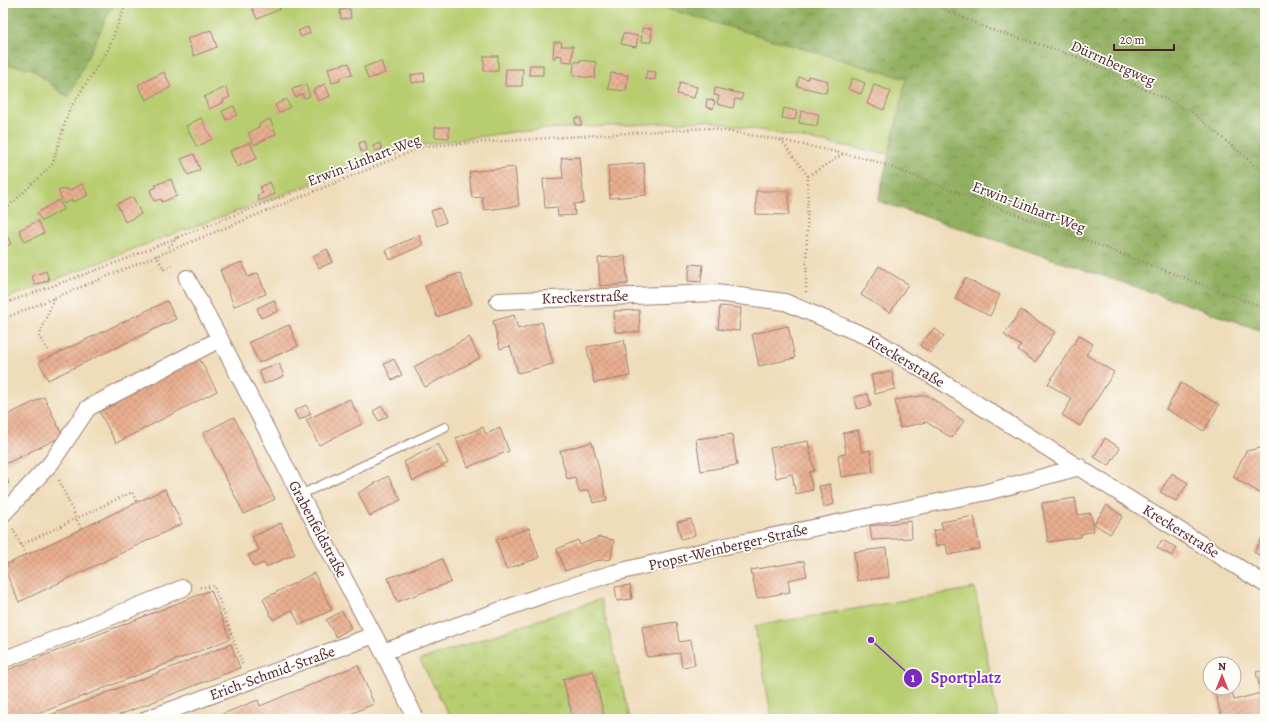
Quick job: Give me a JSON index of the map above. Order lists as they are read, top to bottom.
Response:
{
  "streets": {
    "street": [
      "Kreckerstraße",
      "Grabenfeldstraße",
      "Propst-Weinberger-Straße",
      "Erich-Schmid-Straße"
    ],
    "path": ["Dürrnbergweg", "Erwin-Linhart-Weg"]
  },
  "crossings": [
    ["Kreckerstraße", "Propst-Weinberger-Straße"],
    ["Grabenfeldstraße", "Propst-Weinberger-Straße"],
    ["Grabenfeldstraße", "Erich-Schmid-Straße"]
  ],
  "places": ["Sportplatz"],
  "scale_bar": "20 m",
  "north": "top"
}
